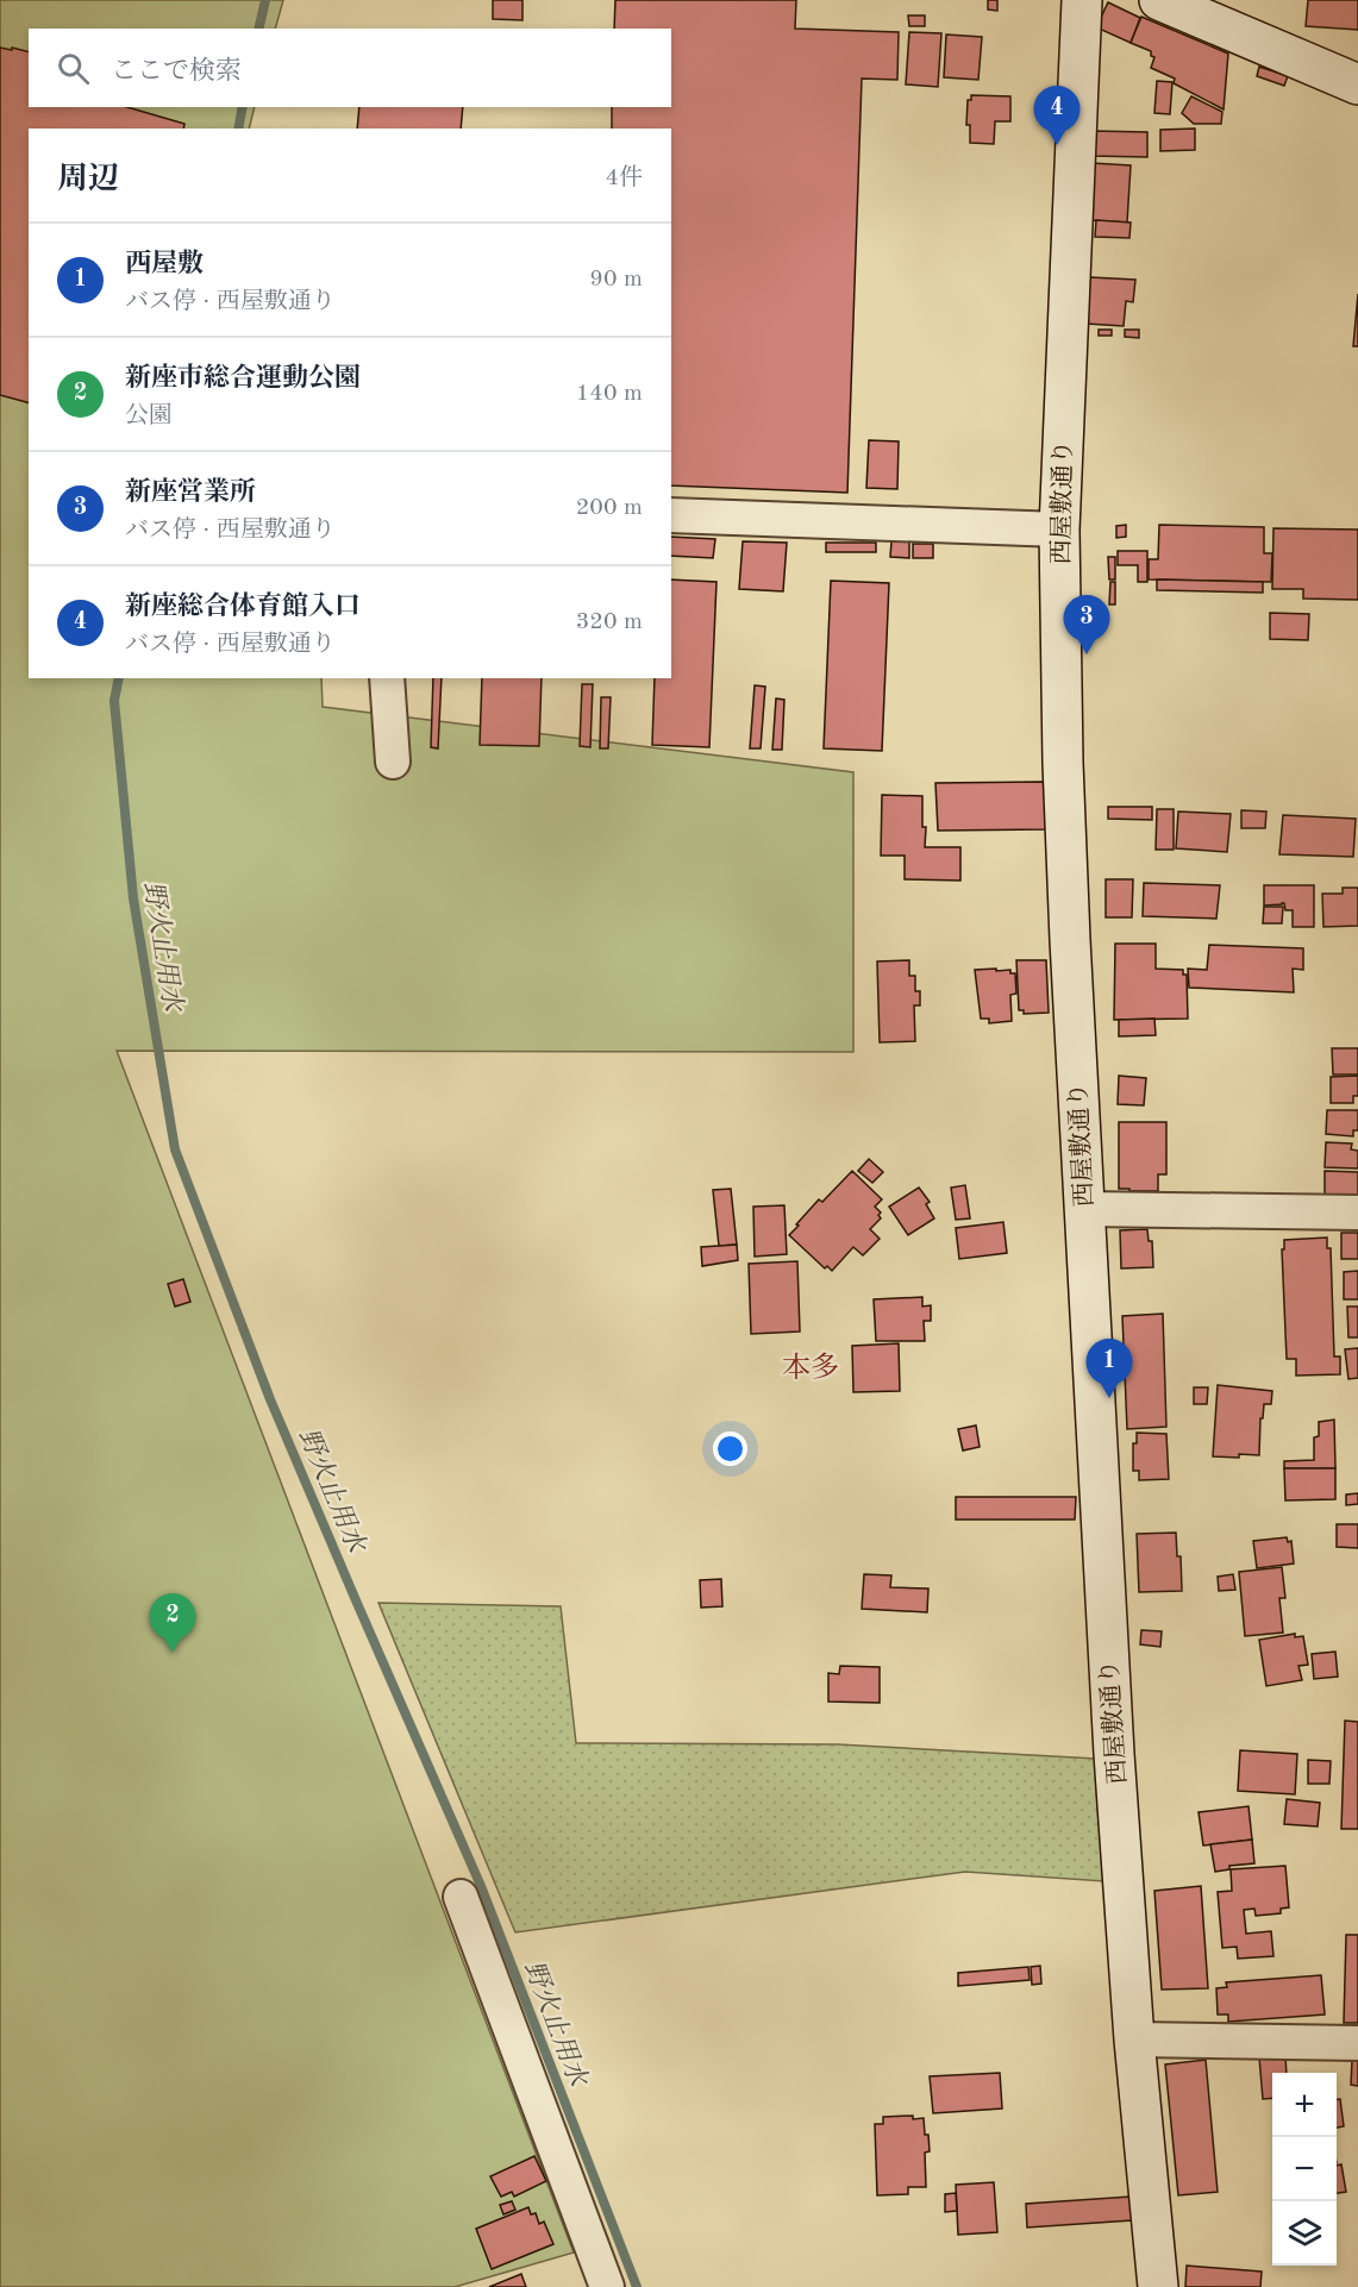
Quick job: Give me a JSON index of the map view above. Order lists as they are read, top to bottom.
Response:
{
  "streets": {
    "street": ["西屋敷通り"]
  },
  "districts": ["本多"],
  "water": ["野火止用水"],
  "page": {
    "search": "ここで検索",
    "pins": [
      "4",
      "3",
      "1",
      "2"
    ],
    "heading": ["周辺", "4件"],
    "list": [
      {
        "mark": "1",
        "name": "西屋敷",
        "note": "バス停 · 西屋敷通り",
        "value": "90 m"
      },
      {
        "mark": "2",
        "name": "新座市総合運動公園",
        "note": "公園",
        "value": "140 m"
      },
      {
        "mark": "3",
        "name": "新座営業所",
        "note": "バス停 · 西屋敷通り",
        "value": "200 m"
      },
      {
        "mark": "4",
        "name": "新座総合体育館入口",
        "note": "バス停 · 西屋敷通り",
        "value": "320 m"
      }
    ],
    "map_buttons": ["+", "−"]
  }
}
